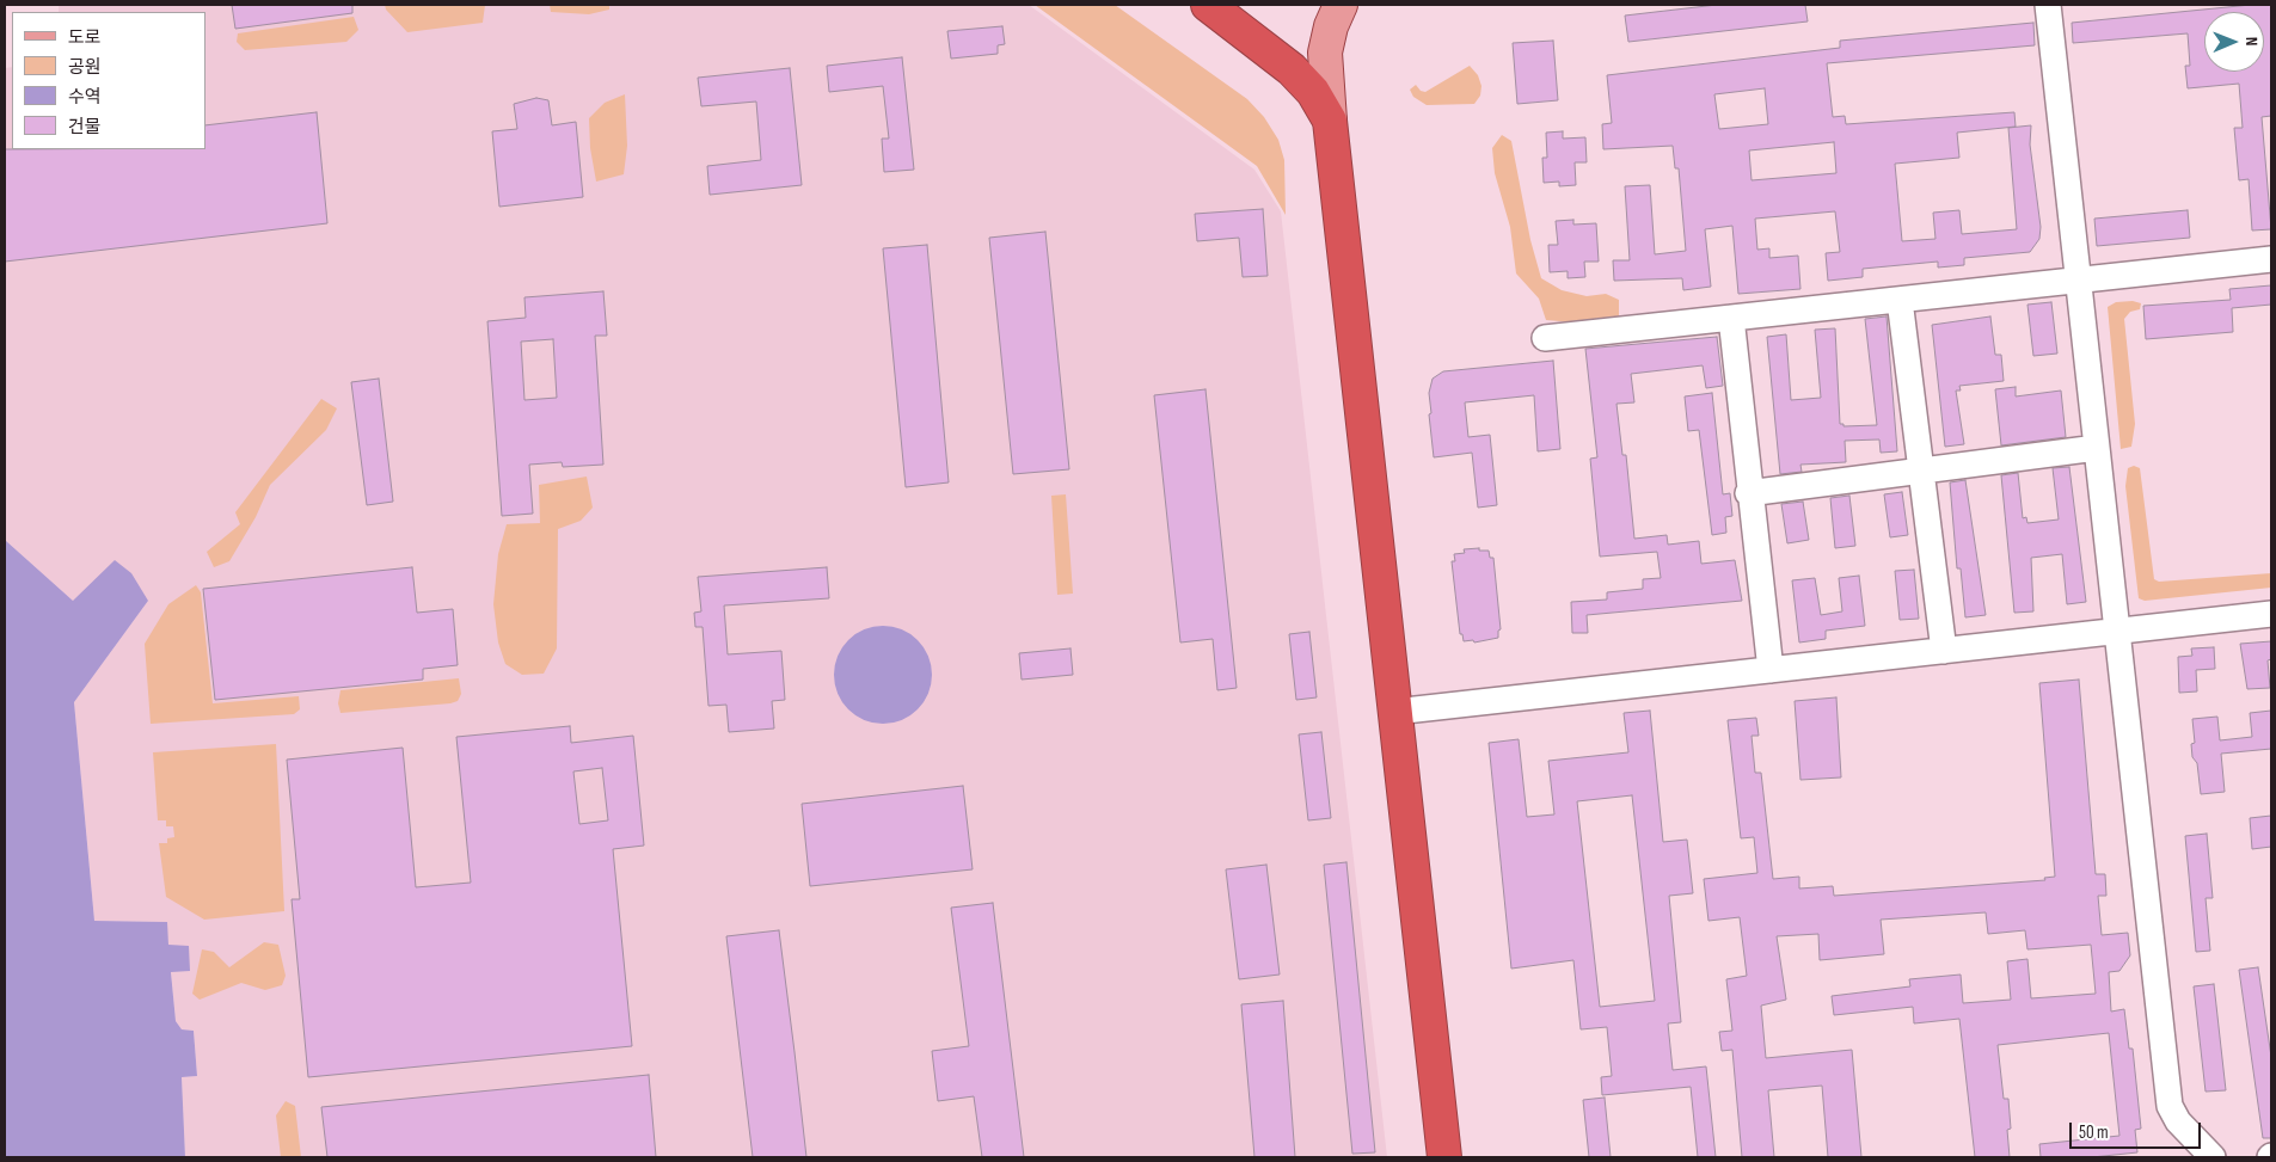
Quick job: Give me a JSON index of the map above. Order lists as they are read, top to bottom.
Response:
{
  "legend": [
    "도로",
    "공원",
    "수역",
    "건물"
  ],
  "scale_bar": "50 m",
  "north": "right"
}
